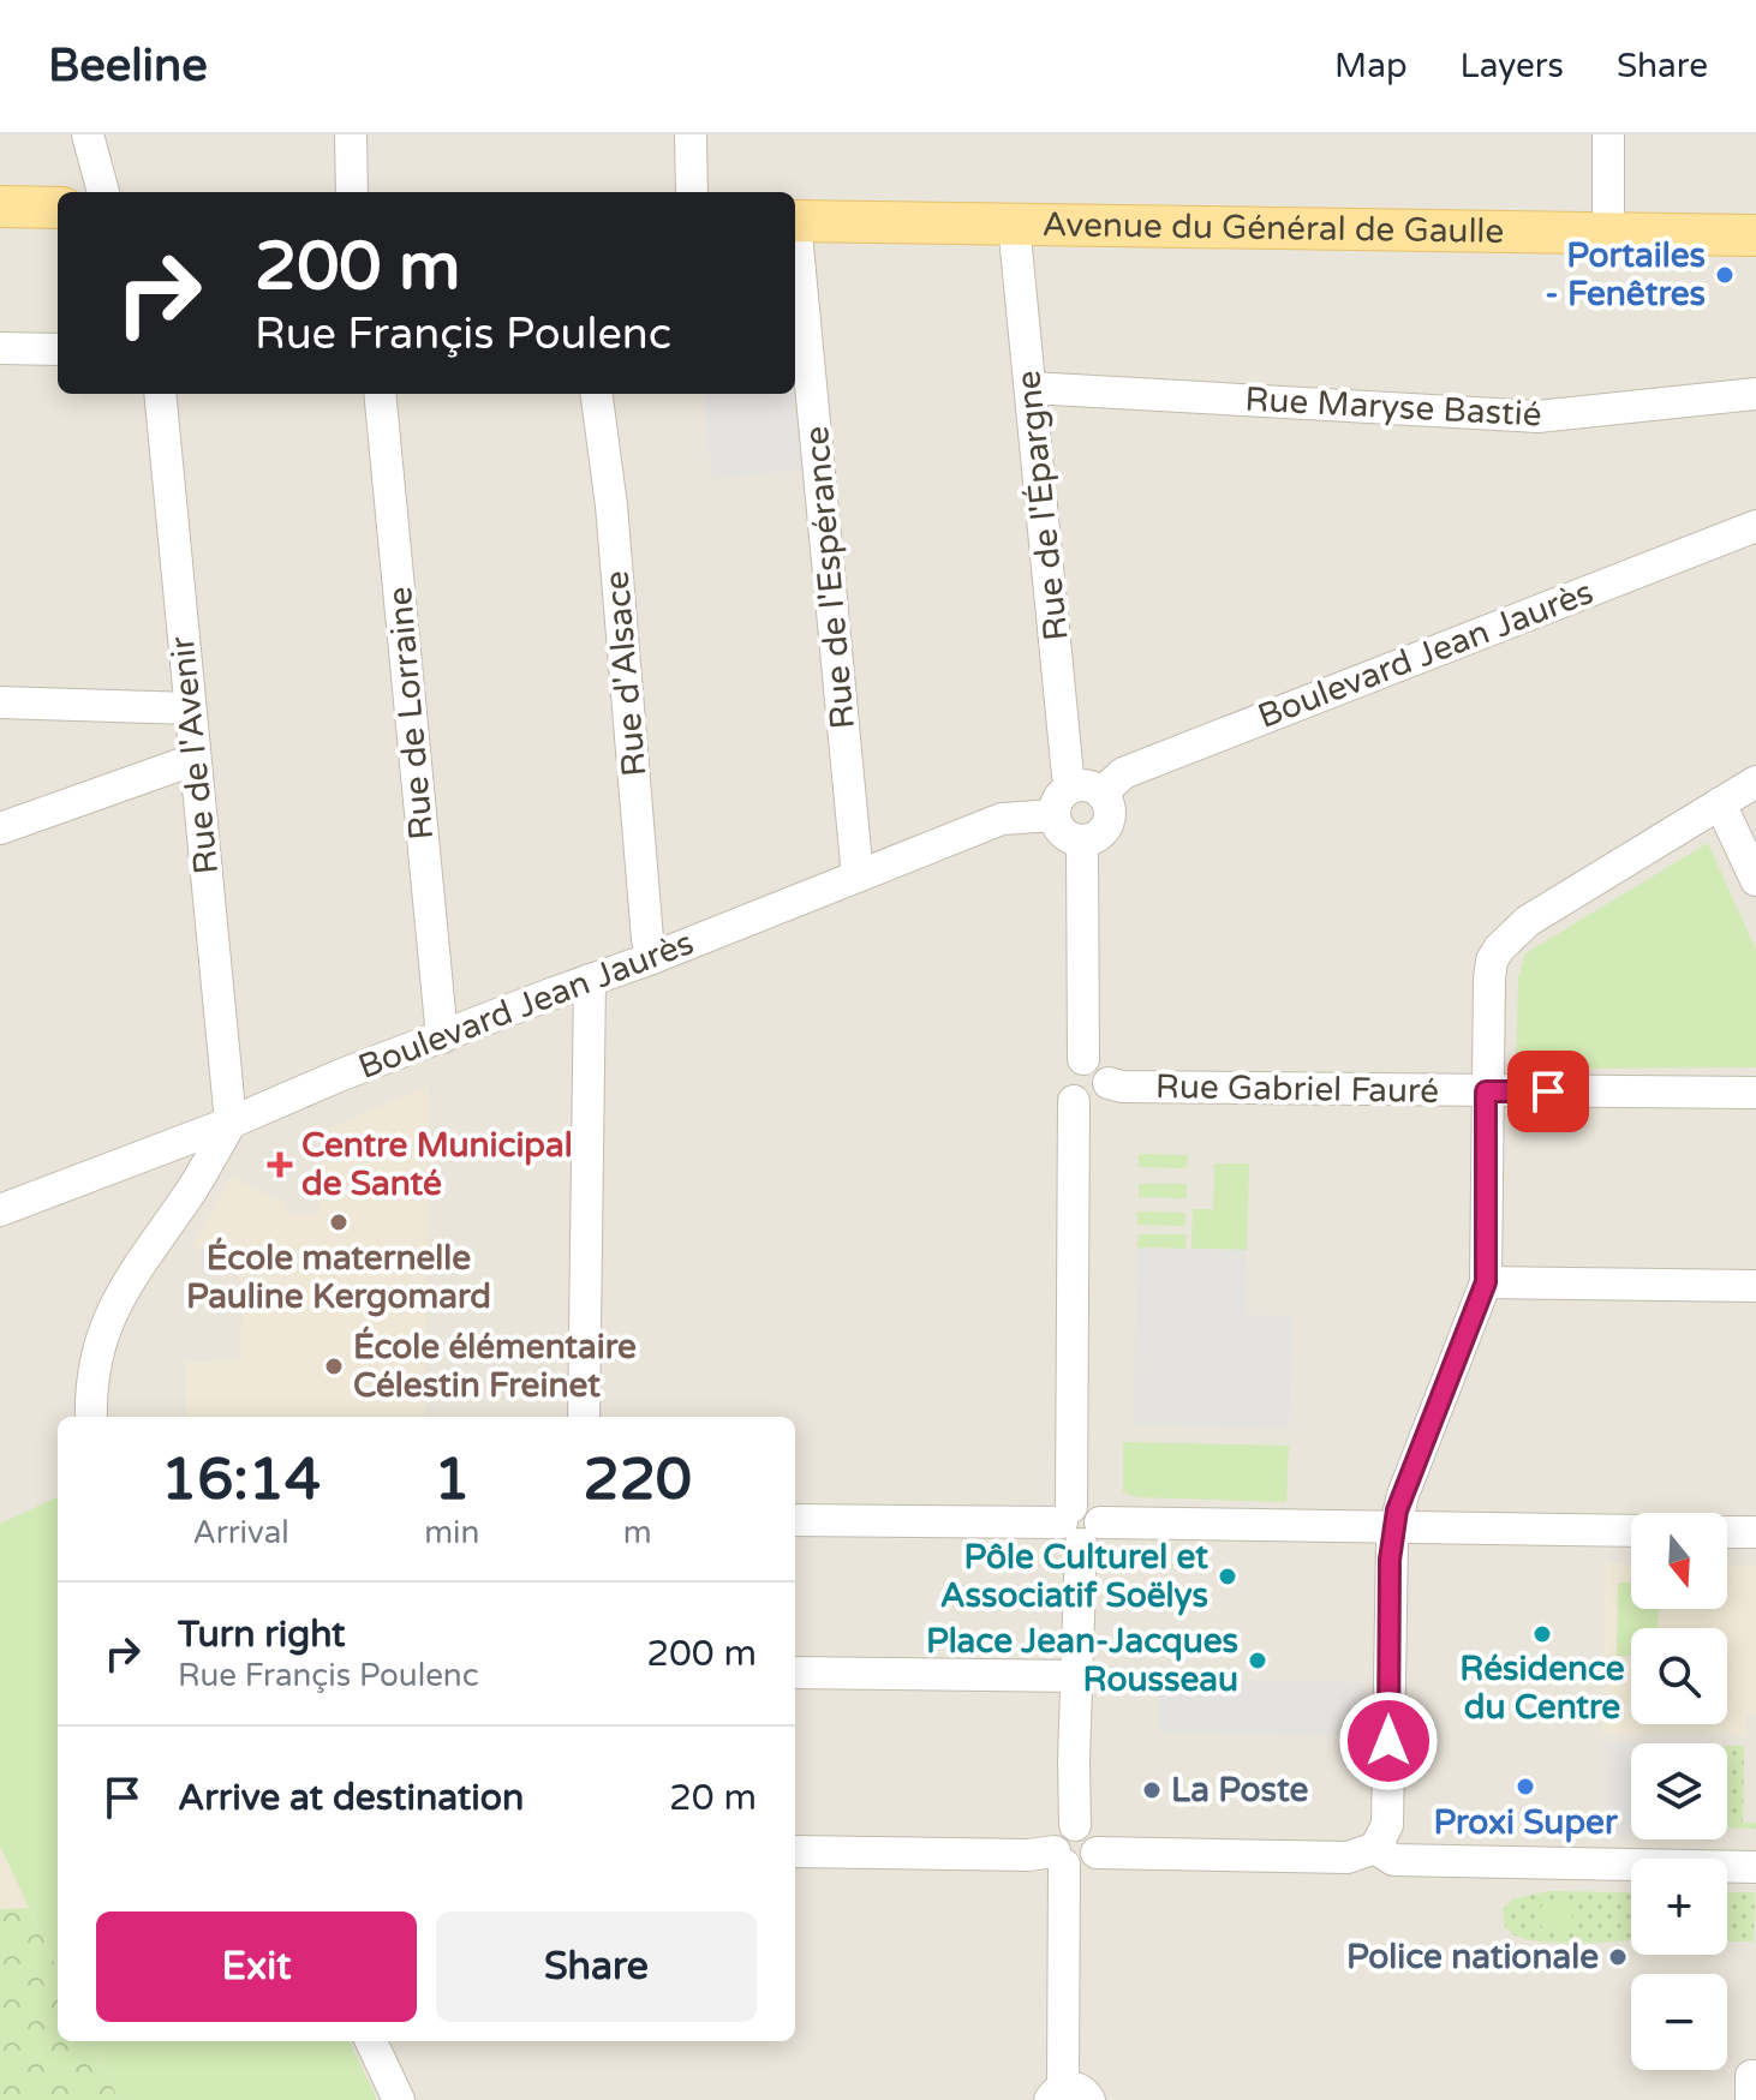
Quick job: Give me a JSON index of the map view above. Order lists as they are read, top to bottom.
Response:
{
  "streets": {
    "main road": ["Avenue du Général de Gaulle"],
    "street": [
      "Rue Maryse Bastié",
      "Rue de l'Épargne",
      "Rue de l'Espérance",
      "Boulevard Jean Jaurès",
      "Rue d'Alsace",
      "Rue de Lorraine",
      "Rue de l'Avenir",
      "Rue Gabriel Fauré"
    ]
  },
  "crossings": [
    ["Avenue du Général de Gaulle", "Rue de l'Épargne"],
    ["Rue Maryse Bastié", "Rue de l'Épargne"],
    ["Rue de l'Épargne", "Boulevard Jean Jaurès"],
    ["Rue de l'Espérance", "Boulevard Jean Jaurès"],
    ["Boulevard Jean Jaurès", "Rue d'Alsace"],
    ["Boulevard Jean Jaurès", "Rue de Lorraine"],
    ["Boulevard Jean Jaurès", "Rue de l'Avenir"]
  ],
  "places": {
    "other": [
      "Portailes - Fenêtres",
      "École maternelle Pauline Kergomard",
      "École élémentaire Célestin Freinet",
      "Pôle Culturel et Associatif Soëlys",
      "Résidence du Centre",
      "Place Jean-Jacques Rousseau",
      "Proxi Super",
      "La Poste",
      "Police nationale"
    ],
    "health": ["Centre Municipal de Santé"]
  },
  "north": "bottom",
  "page": {
    "header": "Beeline",
    "nav": ["Map", "Layers", "Share"],
    "turn": ["200 m", "Rue Françis Poulenc"],
    "eta": [
      "16:14",
      "Arrival",
      "1",
      "min",
      "220",
      "m"
    ],
    "map_buttons": ["+", "−"],
    "list": [
      {
        "name": "Turn right",
        "note": "Rue Françis Poulenc",
        "value": "200 m"
      },
      {
        "name": "Arrive at destination",
        "value": "20 m"
      }
    ],
    "buttons": ["Exit", "Share"]
  }
}
